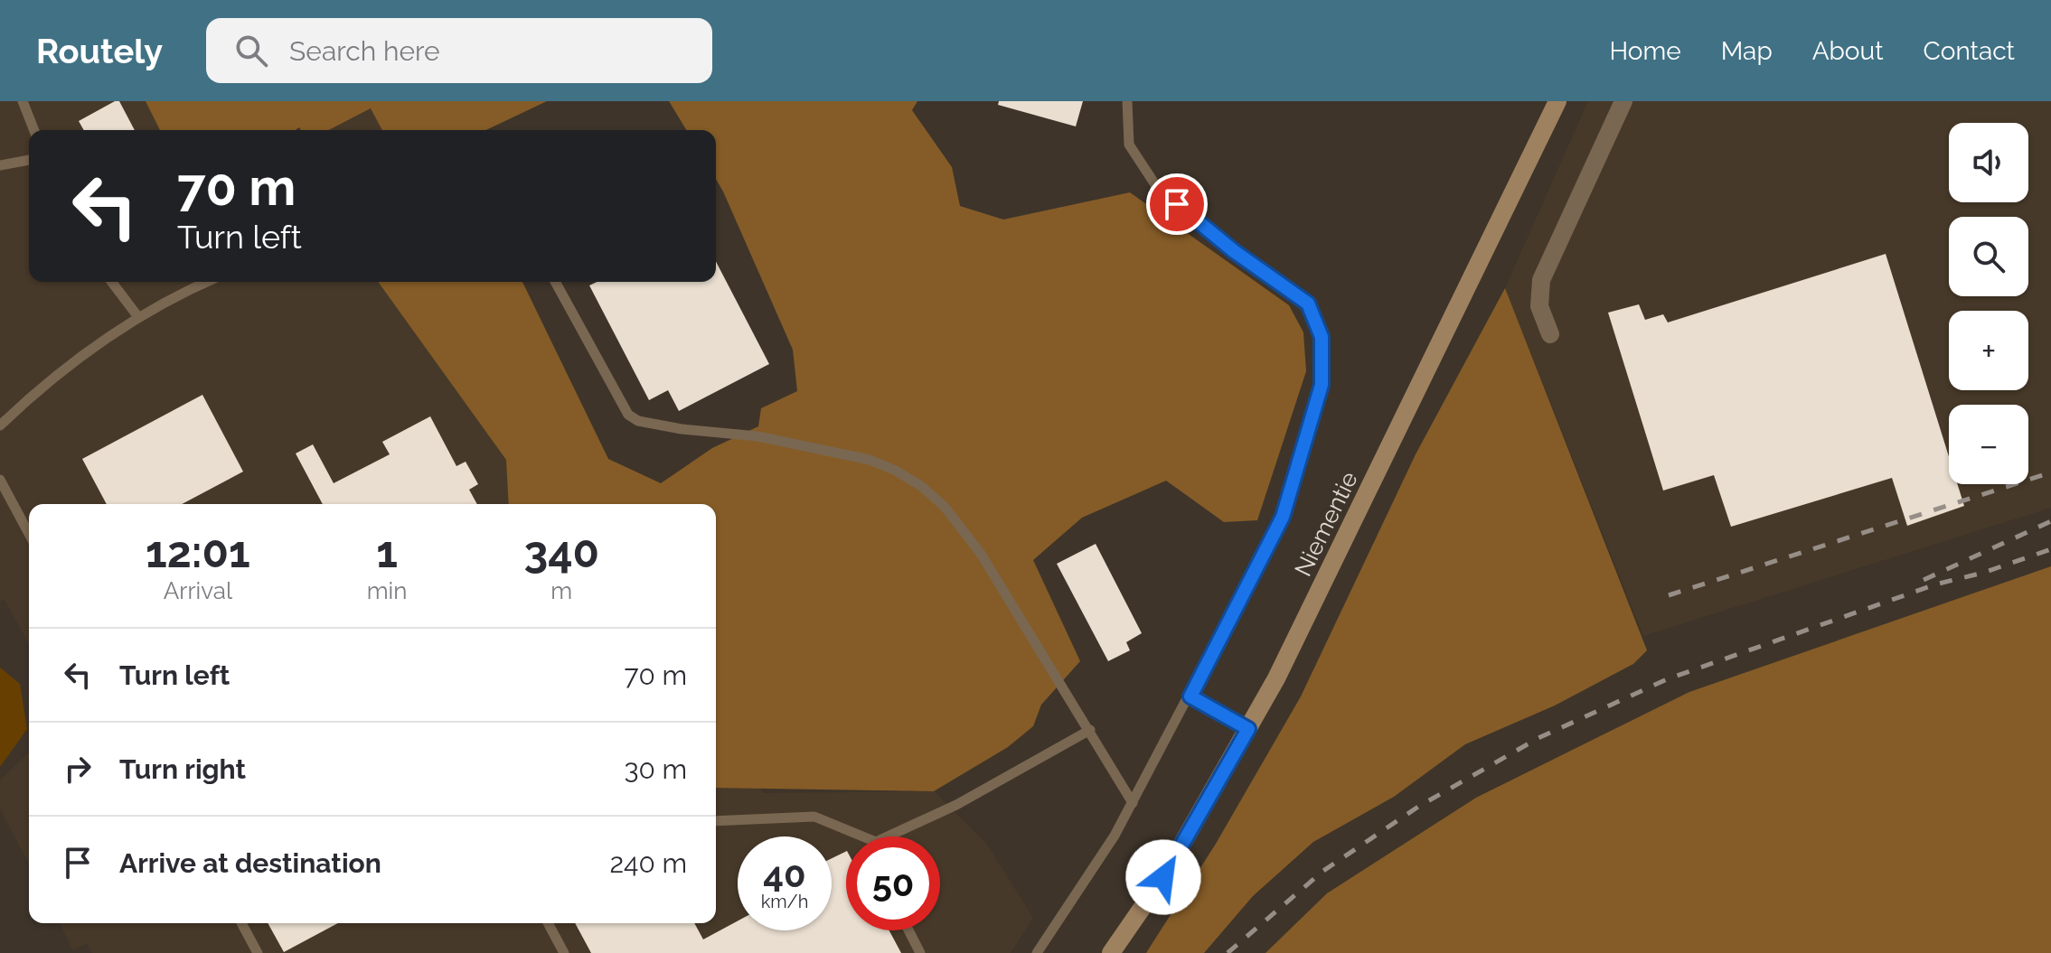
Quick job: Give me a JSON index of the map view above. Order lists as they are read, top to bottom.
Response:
{
  "streets": {
    "main road": ["Niementie"]
  },
  "page": {
    "header": "Routely",
    "search": "Search here",
    "nav": [
      "Home",
      "Map",
      "About",
      "Contact"
    ],
    "map_buttons": ["+", "−"],
    "turn": ["70 m", "Turn left"],
    "eta": [
      "12:01",
      "Arrival",
      "1",
      "min",
      "340",
      "m"
    ],
    "list": [
      {
        "name": "Turn left",
        "value": "70 m"
      },
      {
        "name": "Turn right",
        "value": "30 m"
      },
      {
        "name": "Arrive at destination",
        "value": "240 m"
      }
    ],
    "speed": "40 km/h",
    "limit": "50"
  }
}
